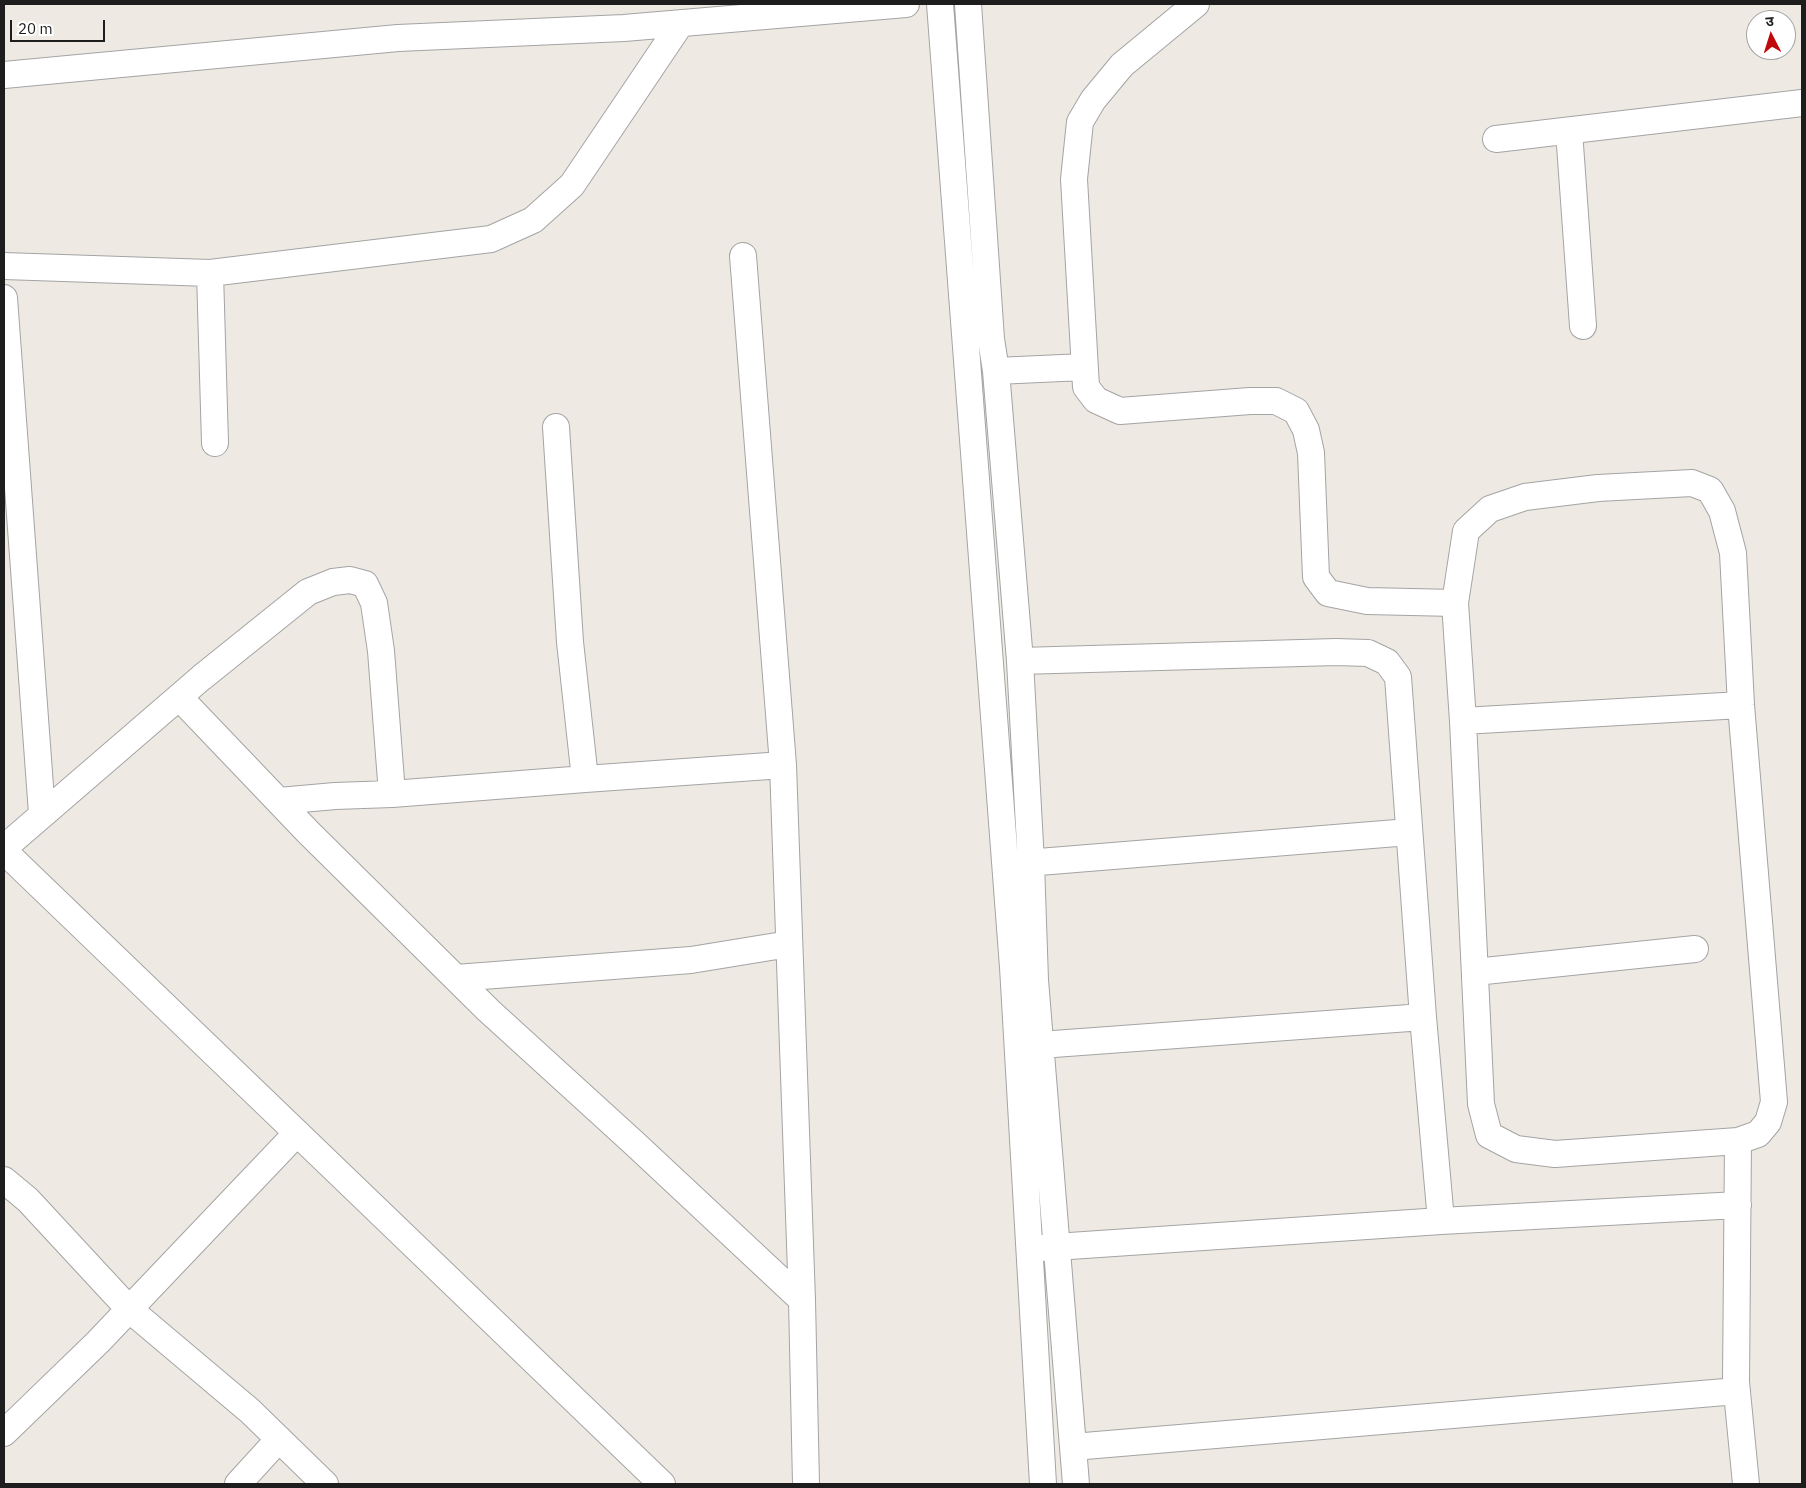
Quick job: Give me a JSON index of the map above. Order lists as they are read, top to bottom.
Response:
{
  "scale_bar": "20 m",
  "north": "top"
}
